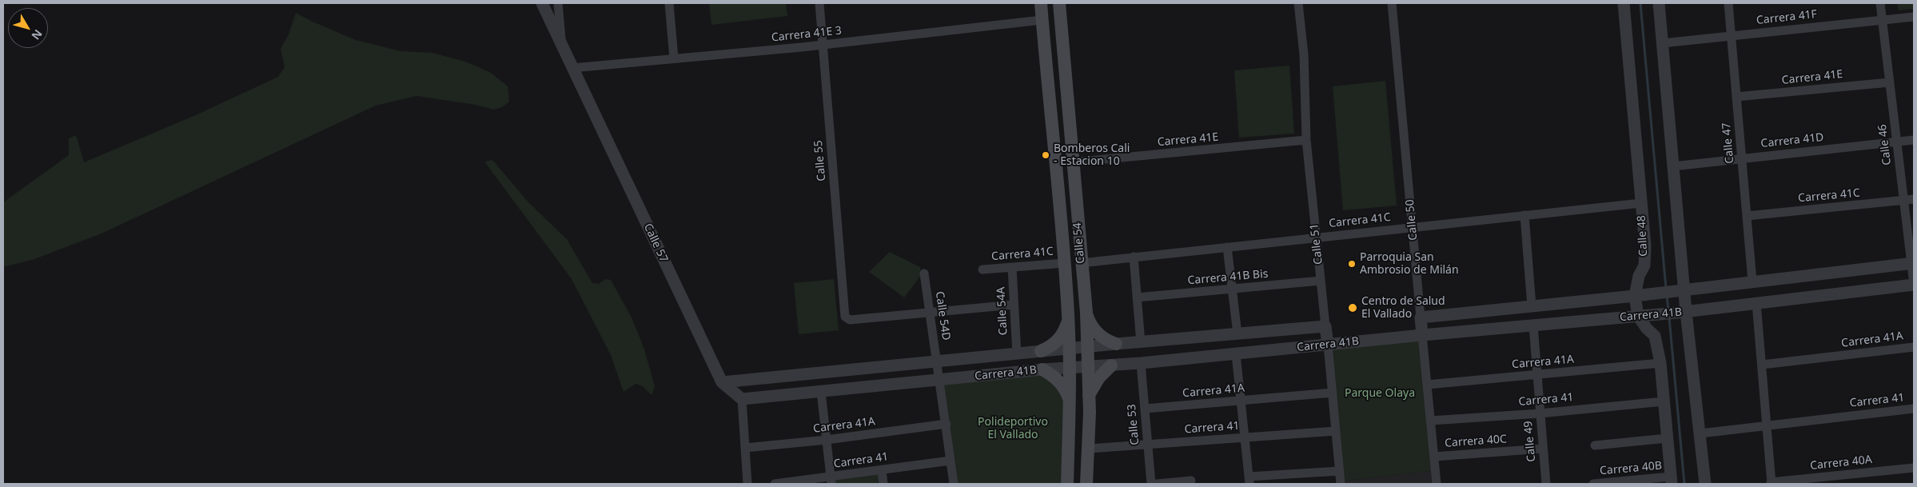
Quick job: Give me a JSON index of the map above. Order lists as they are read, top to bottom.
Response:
{
  "streets": {
    "main road": ["Calle 54"],
    "street": [
      "Carrera 41F",
      "Carrera 41E 3",
      "Carrera 41E",
      "Carrera 41D",
      "Calle 47",
      "Calle 46",
      "Calle 55",
      "Carrera 41C",
      "Calle 50",
      "Calle 48",
      "Calle 57",
      "Calle 51",
      "Carrera 41B Bis",
      "Calle 54A",
      "Carrera 41B",
      "Calle 54D",
      "Carrera 41A",
      "Carrera 41",
      "Calle 53",
      "Carrera 40C",
      "Calle 49",
      "Carrera 40A",
      "Carrera 40B"
    ]
  },
  "crossings": [
    ["Carrera 41F", "Calle 47"],
    ["Carrera 41F", "Calle 46"],
    ["Carrera 41E 3", "Calle 55"],
    ["Carrera 41E 3", "Calle 57"],
    ["Carrera 41E 3", "Calle 54"],
    ["Carrera 41E", "Calle 47"],
    ["Carrera 41E", "Calle 46"],
    ["Carrera 41E", "Calle 54"],
    ["Carrera 41E", "Calle 51"],
    ["Carrera 41D", "Calle 47"],
    ["Carrera 41D", "Calle 46"],
    ["Calle 47", "Carrera 41C"],
    ["Calle 47", "Carrera 41B"],
    ["Calle 46", "Carrera 41C"],
    ["Calle 46", "Carrera 41B"],
    ["Calle 55", "Calle 54D"],
    ["Carrera 41C", "Calle 50"],
    ["Carrera 41C", "Calle 48"],
    ["Carrera 41C", "Calle 54"],
    ["Carrera 41C", "Calle 51"],
    ["Carrera 41C", "Calle 54A"],
    ["Calle 50", "Carrera 41B"],
    ["Calle 50", "Carrera 41A"],
    ["Calle 50", "Carrera 41"],
    ["Calle 50", "Carrera 40C"],
    ["Calle 48", "Carrera 41B"],
    ["Calle 48", "Carrera 41A"],
    ["Calle 48", "Carrera 41"],
    ["Calle 48", "Carrera 40B"],
    ["Calle 57", "Carrera 41B"],
    ["Calle 54", "Carrera 41B"],
    ["Calle 54", "Carrera 41"],
    ["Calle 51", "Carrera 41B Bis"],
    ["Calle 51", "Carrera 41B"],
    ["Calle 51", "Carrera 41A"],
    ["Calle 51", "Carrera 41"],
    ["Calle 54A", "Carrera 41B"],
    ["Carrera 41B", "Calle 54D"],
    ["Carrera 41B", "Calle 53"],
    ["Carrera 41B", "Calle 49"],
    ["Carrera 41A", "Calle 53"],
    ["Carrera 41A", "Calle 49"],
    ["Carrera 41", "Calle 53"],
    ["Carrera 41", "Calle 49"],
    ["Carrera 40C", "Calle 49"]
  ],
  "parks": ["Parque Olaya", "Polideportivo El Vallado"],
  "places": ["Bomberos Cali - Estacion 10", "Parroquia San Ambrosio de Milán", "Centro de Salud El Vallado"],
  "north": "bottom right"
}
